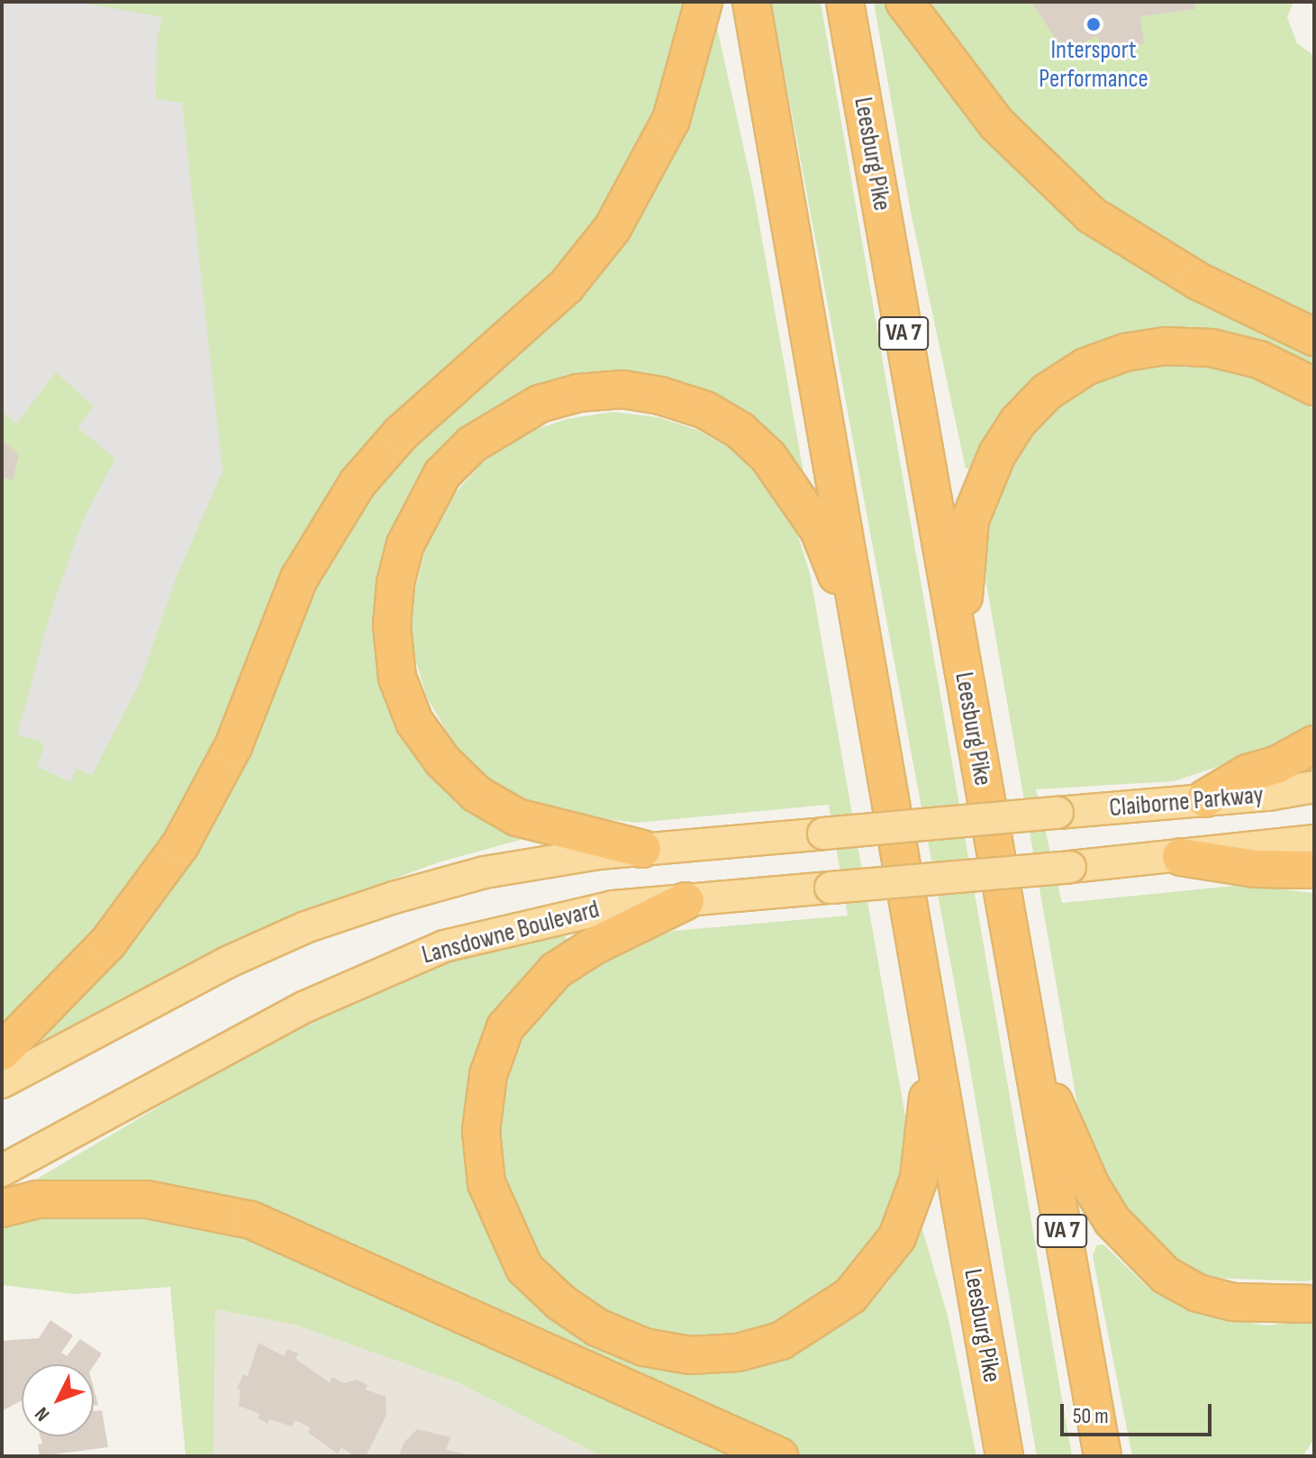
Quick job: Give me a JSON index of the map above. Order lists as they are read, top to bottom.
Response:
{
  "streets": {
    "highway": ["Leesburg Pike", "VA 7"],
    "main road": ["Claiborne Parkway", "Lansdowne Boulevard"]
  },
  "crossings": [
    ["Claiborne Parkway", "Lansdowne Boulevard"]
  ],
  "places": ["Intersport Performance"],
  "scale_bar": "50 m",
  "north": "bottom left"
}
